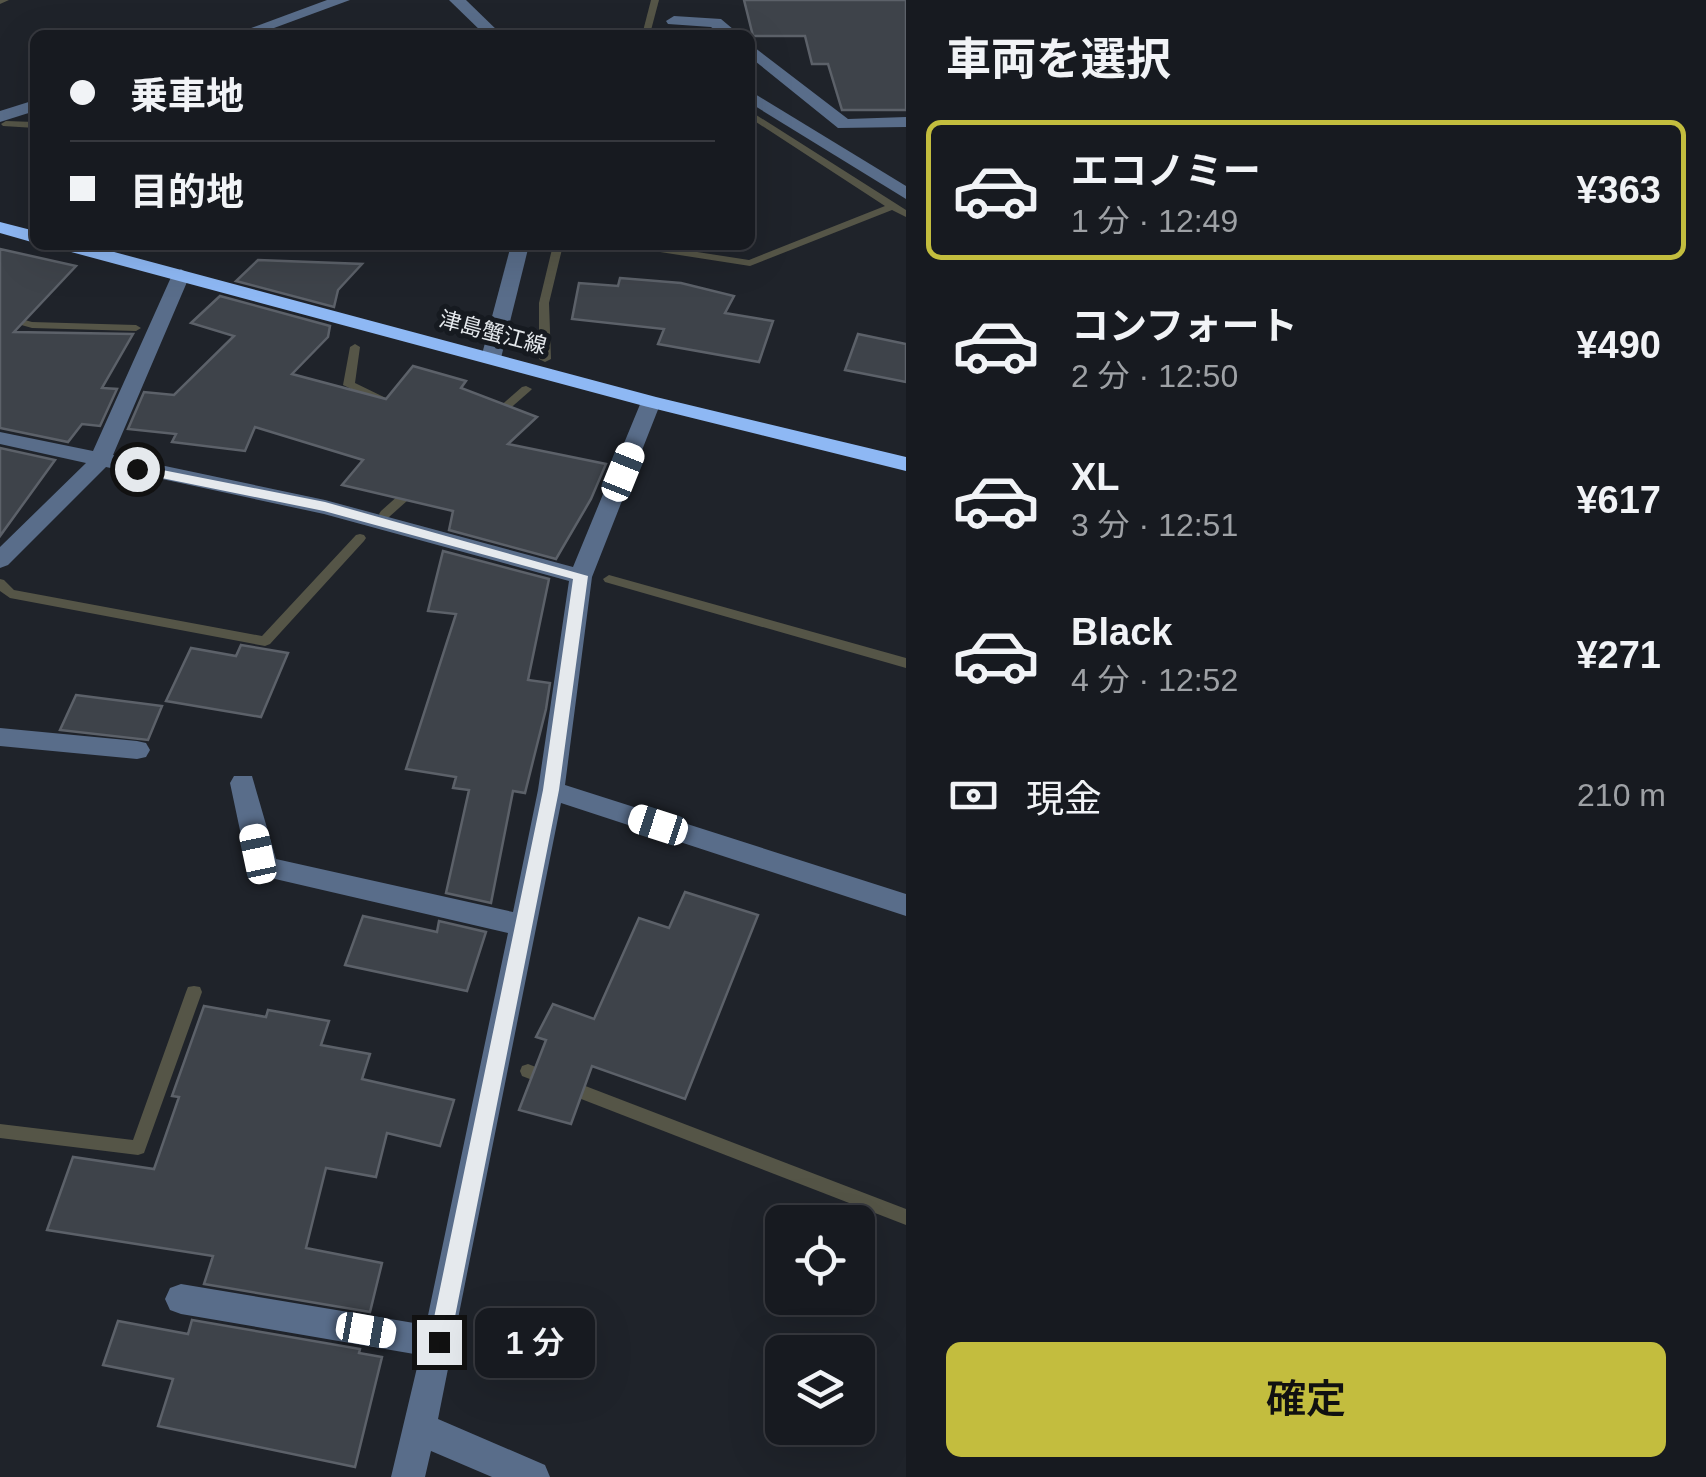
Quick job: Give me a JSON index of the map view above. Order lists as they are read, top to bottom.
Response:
{
  "streets": {
    "main road": ["津島蟹江線"]
  },
  "page": {
    "heading": "車両を選択",
    "banner": ["乗車地", "目的地"],
    "list": [
      {
        "name": "エコノミー",
        "note": "1 分 · 12:49",
        "value": "¥363"
      },
      {
        "name": "コンフォート",
        "note": "2 分 · 12:50",
        "value": "¥490"
      },
      {
        "name": "XL",
        "note": "3 分 · 12:51",
        "value": "¥617"
      },
      {
        "name": "Black",
        "note": "4 分 · 12:52",
        "value": "¥271"
      }
    ],
    "pay": ["現金", "210 m"],
    "bubble": "1 分",
    "buttons": "確定"
  }
}
